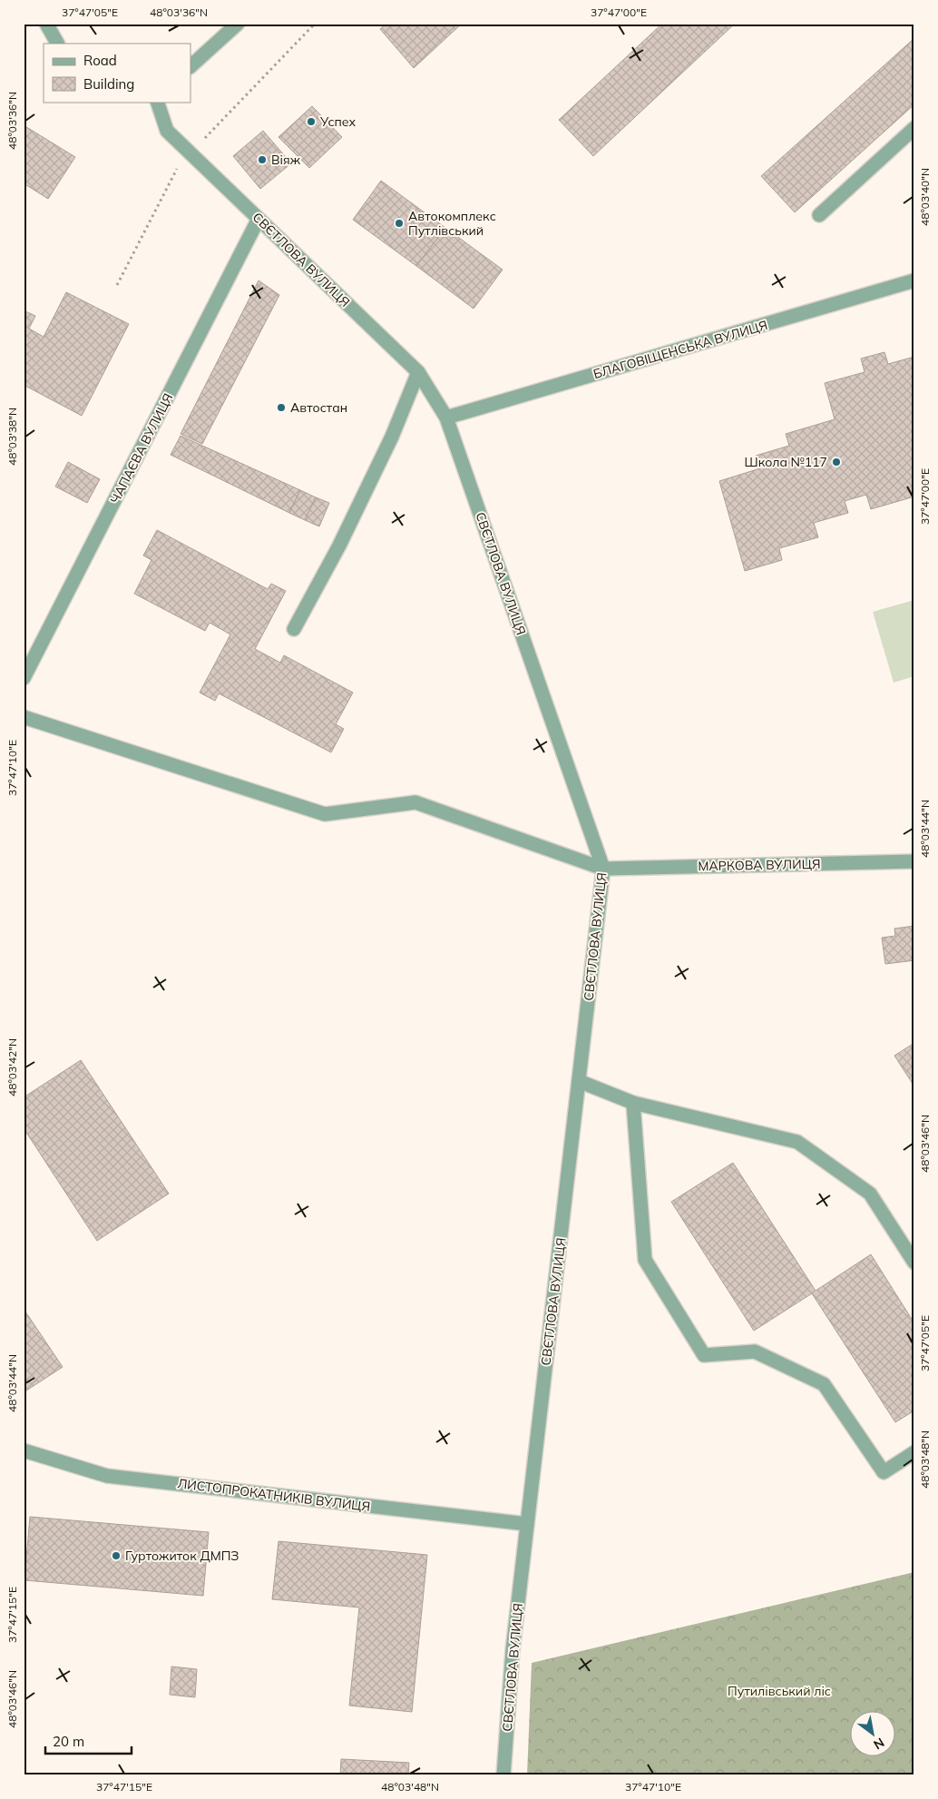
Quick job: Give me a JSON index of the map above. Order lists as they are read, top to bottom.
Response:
{
  "streets": {
    "street": [
      "СВЄТЛОВА ВУЛИЦЯ",
      "БЛАГОВІЩЕНСЬКА ВУЛИЦЯ",
      "ЧАПАЄВА ВУЛИЦЯ",
      "МАРКОВА ВУЛИЦЯ",
      "ЛИСТОПРОКАТНИКІВ ВУЛИЦЯ"
    ]
  },
  "crossings": [
    ["СВЄТЛОВА ВУЛИЦЯ", "БЛАГОВІЩЕНСЬКА ВУЛИЦЯ"],
    ["СВЄТЛОВА ВУЛИЦЯ", "ЧАПАЄВА ВУЛИЦЯ"],
    ["СВЄТЛОВА ВУЛИЦЯ", "МАРКОВА ВУЛИЦЯ"],
    ["СВЄТЛОВА ВУЛИЦЯ", "ЛИСТОПРОКАТНИКІВ ВУЛИЦЯ"]
  ],
  "parks": ["Путилівський ліс"],
  "places": [
    "Успех",
    "Віяж",
    "Автокомплекс Путлівський",
    "Автостан",
    "Школа №117",
    "Гуртожиток ДМПЗ"
  ],
  "legend": ["Road", "Building"],
  "scale_bar": "20 m",
  "north": "bottom right",
  "coordinates": [
    "37°47'05\"E",
    "48°03'36\"N",
    "37°47'00\"E",
    "48°03'40\"N",
    "48°03'38\"N",
    "37°47'10\"E",
    "48°03'44\"N",
    "48°03'42\"N",
    "48°03'46\"N",
    "48°03'48\"N",
    "37°47'15\"E"
  ]
}
